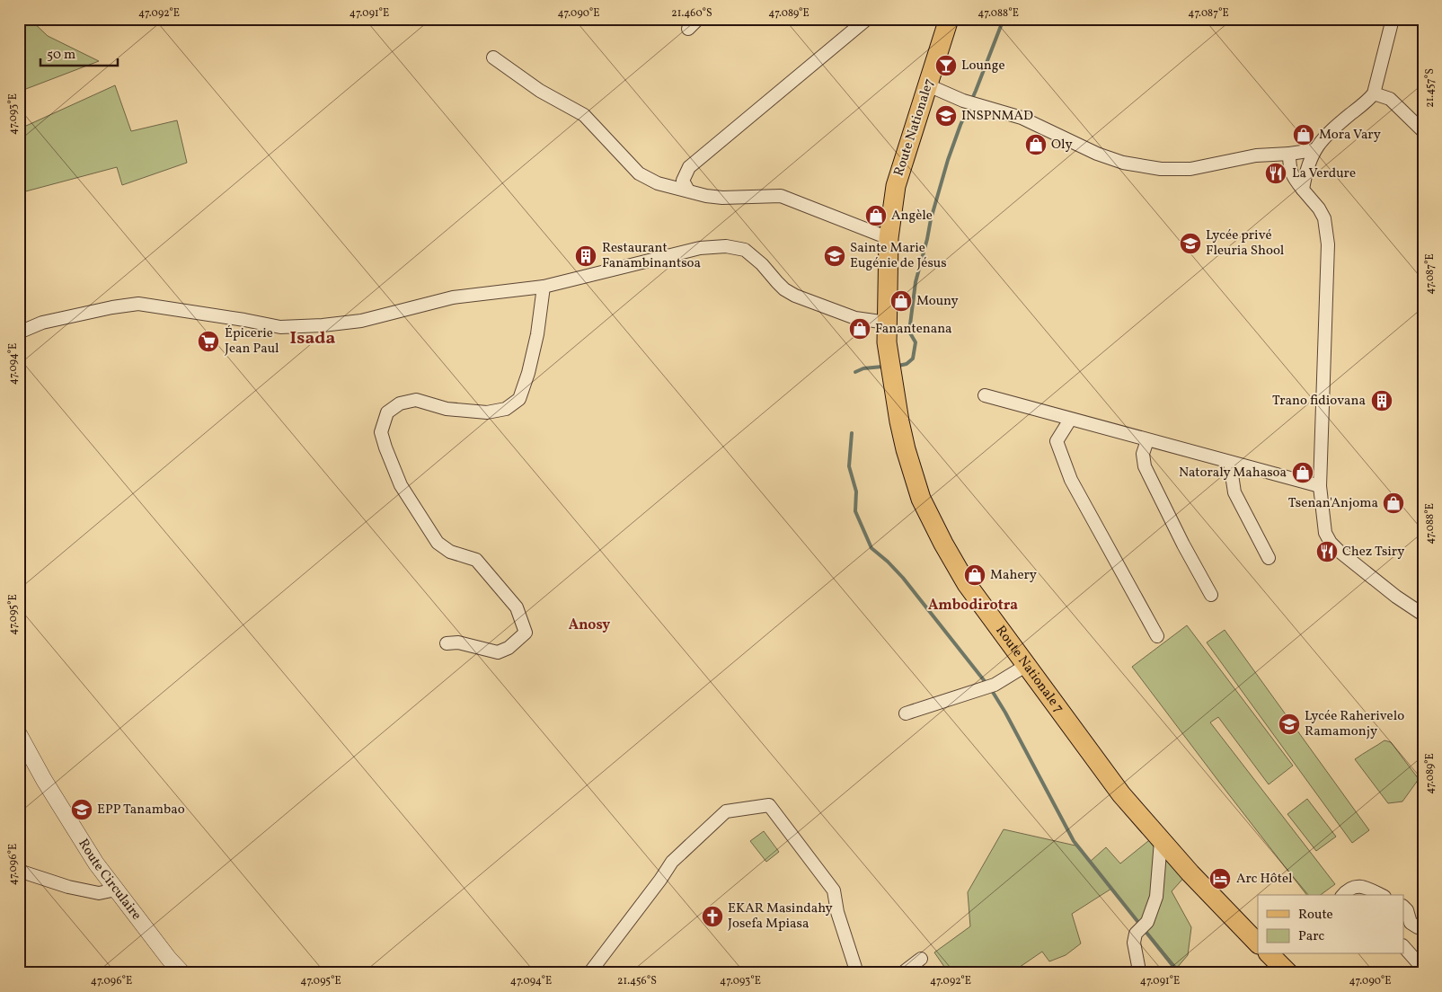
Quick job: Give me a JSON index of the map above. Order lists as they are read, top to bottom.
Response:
{
  "streets": {
    "main road": ["Route Nationale7", "Route Nationale 7"],
    "street": ["Route Circulaire"]
  },
  "crossings": [
    ["Route Nationale7", "Route Nationale 7"]
  ],
  "districts": ["Isada", "Ambodirotra", "Anosy"],
  "places": {
    "bar": ["Lounge"],
    "school or university": [
      "INSPNMAD",
      "Lycée privé Fleuria Shool",
      "Sainte Marie Eugénie de Jésus",
      "Lycée Raherivelo Ramamonjy",
      "EPP Tanambao"
    ],
    "shop": [
      "Mora Vary",
      "Oly",
      "Angèle",
      "Mouny",
      "Fanantenana",
      "Natoraly Mahasoa",
      "Tsenan'Anjoma",
      "Mahery"
    ],
    "restaurant": ["La Verdure", "Chez Tsiry"],
    "building": ["Restaurant Fanambinantsoa", "Trano fidiovana"],
    "supermarket": ["Épicerie Jean Paul"],
    "hotel": ["Arc Hôtel"],
    "church": ["EKAR Masindahy Josefa Mpiasa"]
  },
  "legend": ["Route", "Parc"],
  "scale_bar": "50 m",
  "coordinates": [
    "47.092°E",
    "47.091°E",
    "47.090°E",
    "21.460°S",
    "47.089°E",
    "47.088°E",
    "47.087°E",
    "21.457°S",
    "47.093°E",
    "47.094°E",
    "47.095°E",
    "47.096°E",
    "21.456°S"
  ]
}
